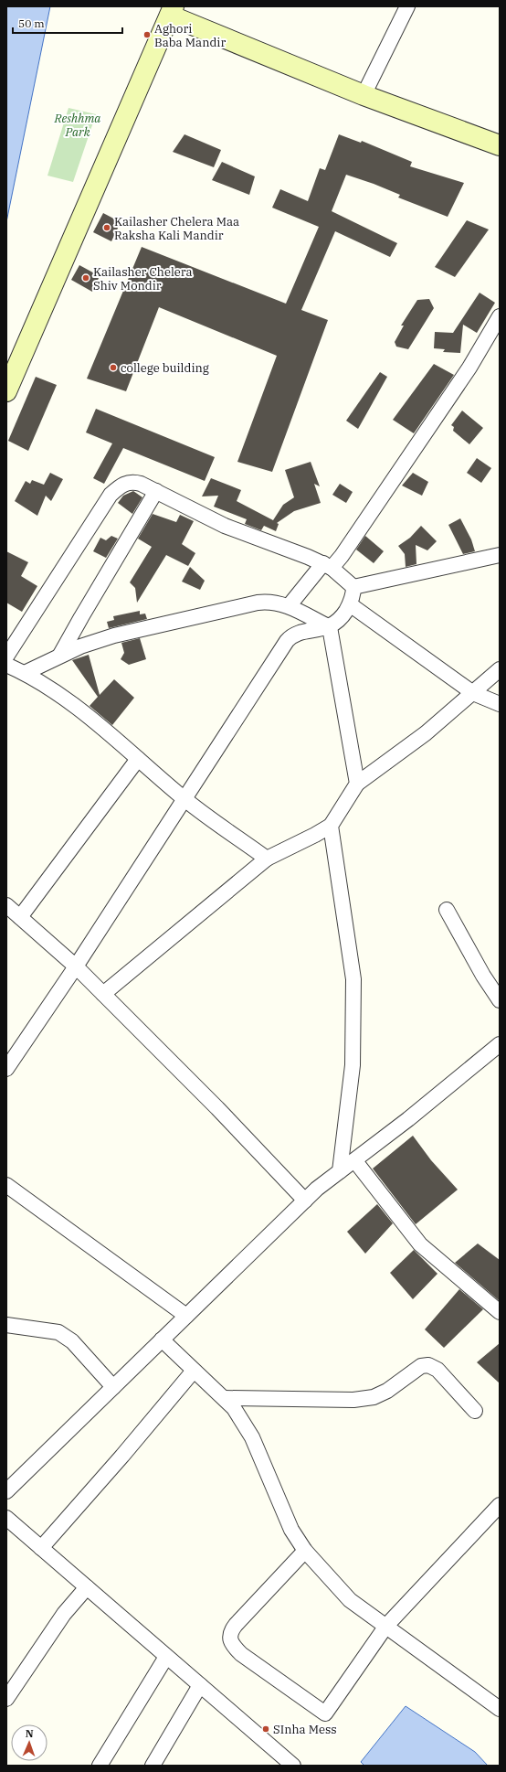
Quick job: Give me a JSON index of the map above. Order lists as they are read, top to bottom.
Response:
{
  "parks": ["Reshhma Park"],
  "places": [
    "Aghori Baba Mandir",
    "Kailasher Chelera Maa Raksha Kali Mandir",
    "Kailasher Chelera Shiv Mondir",
    "college building",
    "SInha Mess"
  ],
  "scale_bar": "50 m",
  "north": "top"
}
